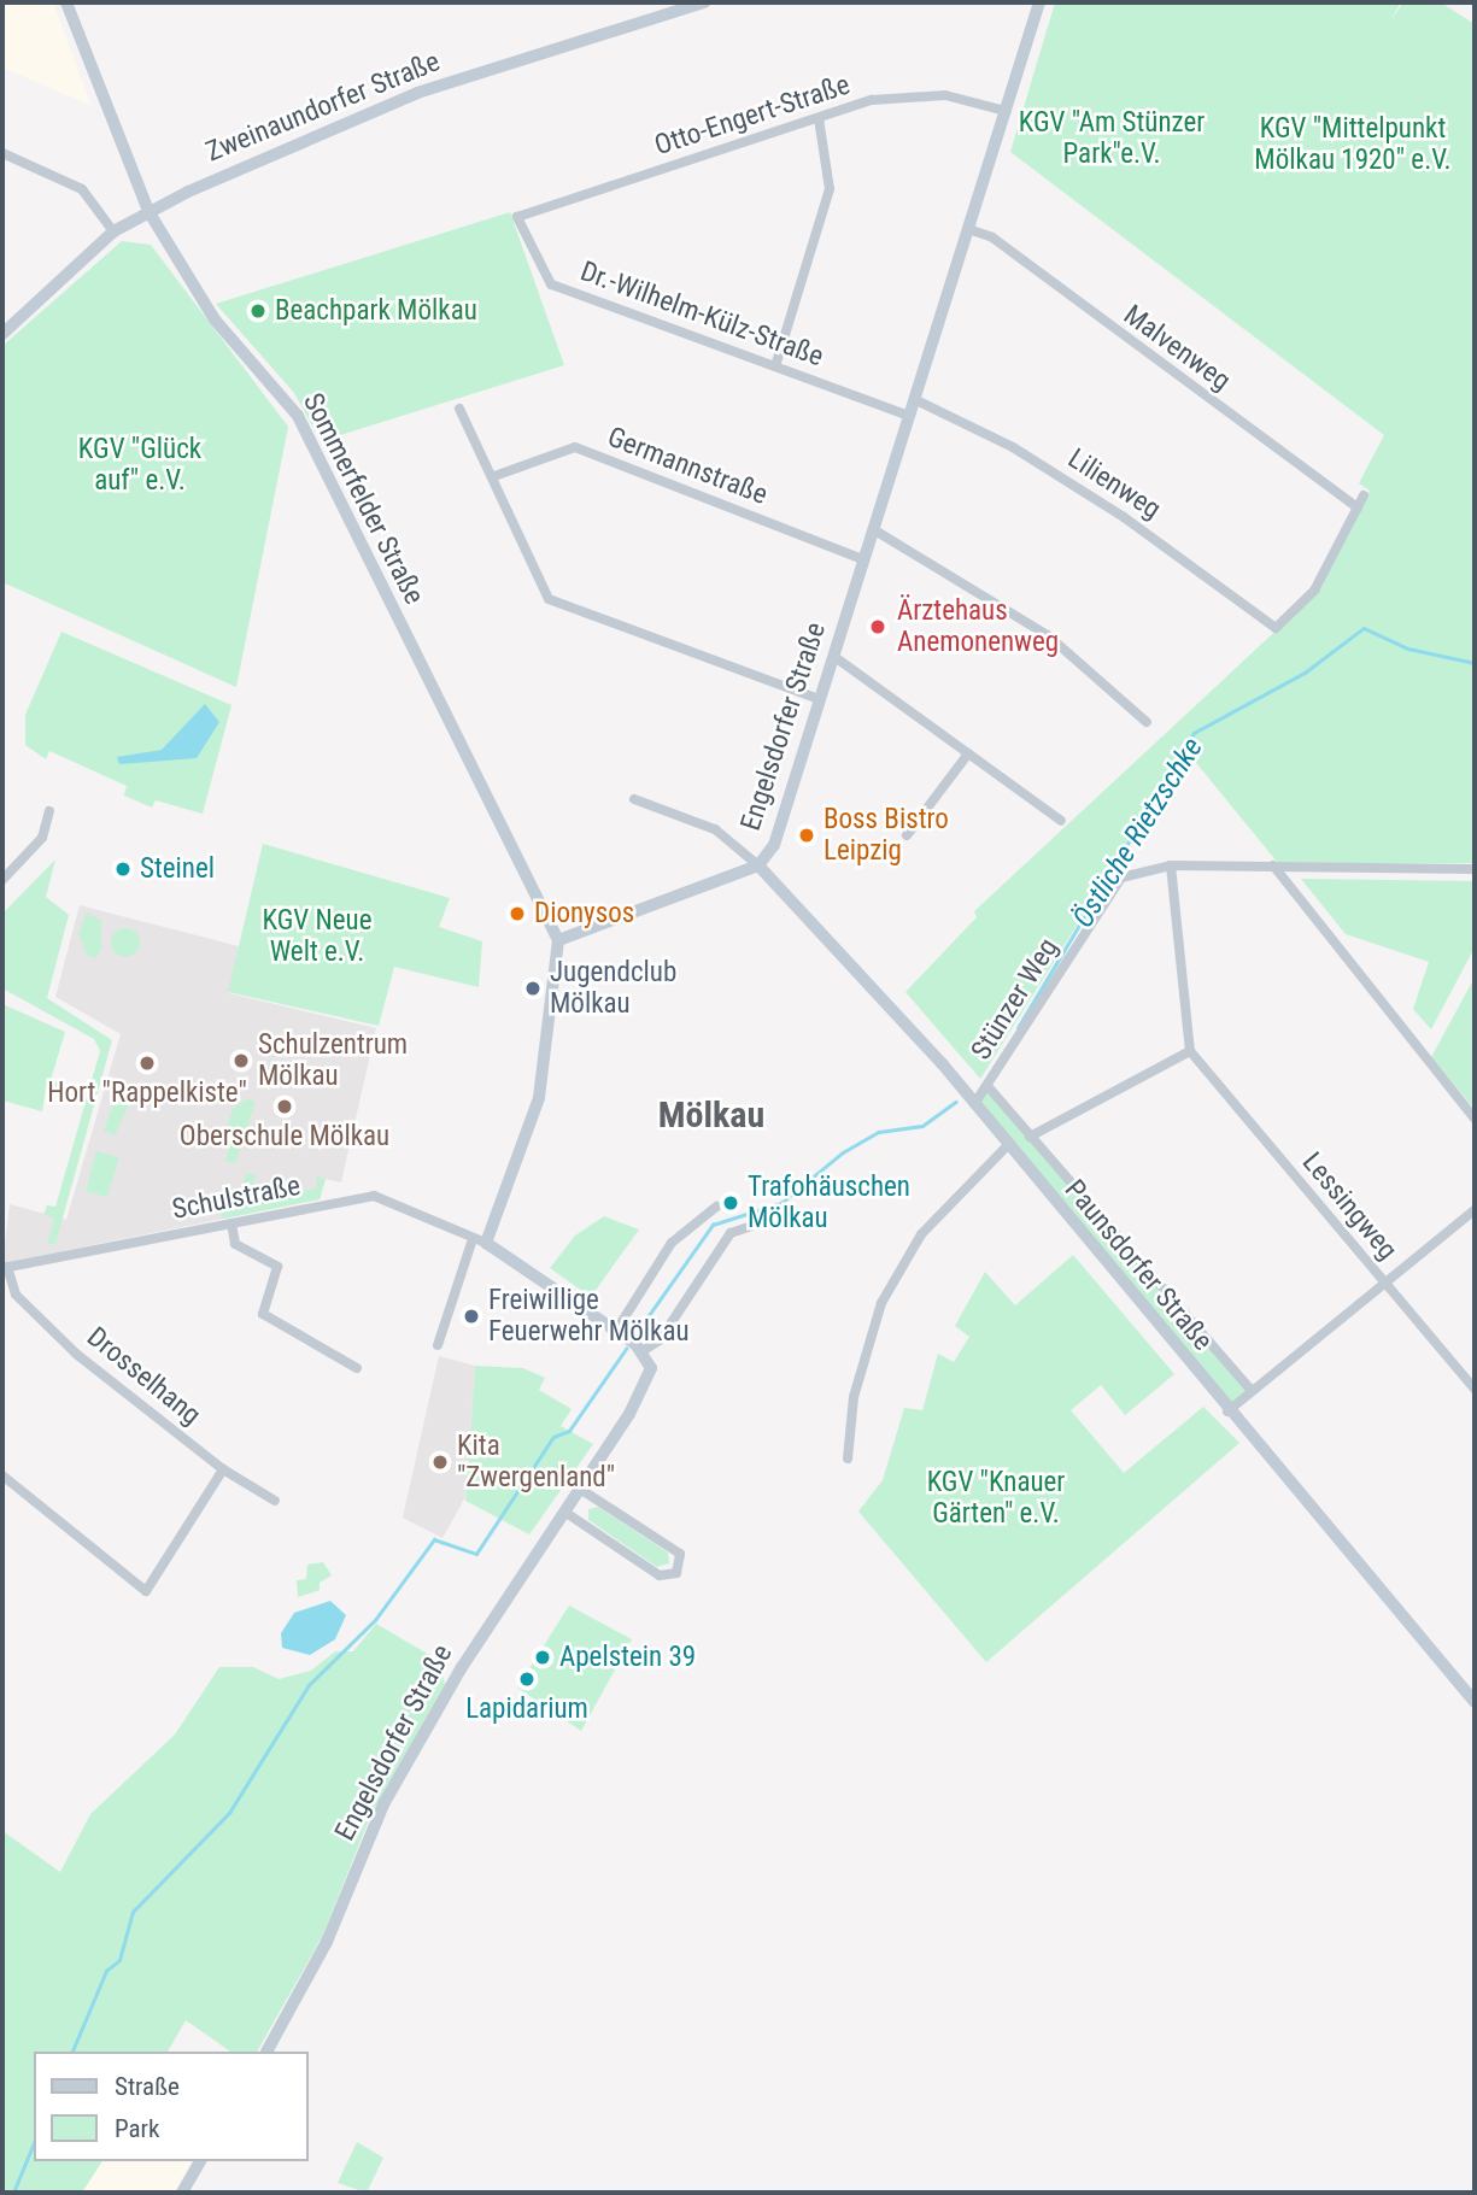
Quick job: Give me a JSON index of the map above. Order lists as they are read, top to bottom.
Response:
{
  "streets": {
    "main road": [
      "Zweinaundorfer Straße",
      "Sommerfelder Straße",
      "Engelsdorfer Straße",
      "Paunsdorfer Straße"
    ],
    "street": [
      "Otto-Engert-Straße",
      "Dr.-Wilhelm-Külz-Straße",
      "Malvenweg",
      "Germannstraße",
      "Lilienweg",
      "Stünzer Weg",
      "Schulstraße",
      "Lessingweg",
      "Drosselhang"
    ]
  },
  "crossings": [
    ["Zweinaundorfer Straße", "Sommerfelder Straße"],
    ["Otto-Engert-Straße", "Dr.-Wilhelm-Külz-Straße"],
    ["Otto-Engert-Straße", "Engelsdorfer Straße"],
    ["Dr.-Wilhelm-Külz-Straße", "Engelsdorfer Straße"],
    ["Malvenweg", "Lilienweg"],
    ["Malvenweg", "Engelsdorfer Straße"],
    ["Germannstraße", "Engelsdorfer Straße"],
    ["Lilienweg", "Engelsdorfer Straße"],
    ["Sommerfelder Straße", "Engelsdorfer Straße"],
    ["Engelsdorfer Straße", "Paunsdorfer Straße"],
    ["Stünzer Weg", "Paunsdorfer Straße"],
    ["Schulstraße", "Drosselhang"]
  ],
  "districts": ["Mölkau"],
  "water": ["Östliche Rietzschke"],
  "parks": [
    "KGV \"Am Stünzer Park\"e.V.",
    "KGV \"Mittelpunkt Mölkau 1920\" e.V.",
    "KGV \"Glück auf\" e.V.",
    "KGV Neue Welt e.V.",
    "KGV \"Knauer Gärten\" e.V."
  ],
  "places": [
    "Beachpark Mölkau",
    "Ärztehaus Anemonenweg",
    "Boss Bistro Leipzig",
    "Steinel",
    "Dionysos",
    "Jugendclub Mölkau",
    "Schulzentrum Mölkau",
    "Hort \"Rappelkiste\"",
    "Oberschule Mölkau",
    "Trafohäuschen Mölkau",
    "Freiwillige Feuerwehr Mölkau",
    "Kita \"Zwergenland\"",
    "Apelstein 39",
    "Lapidarium"
  ],
  "legend": ["Straße", "Park"]
}
